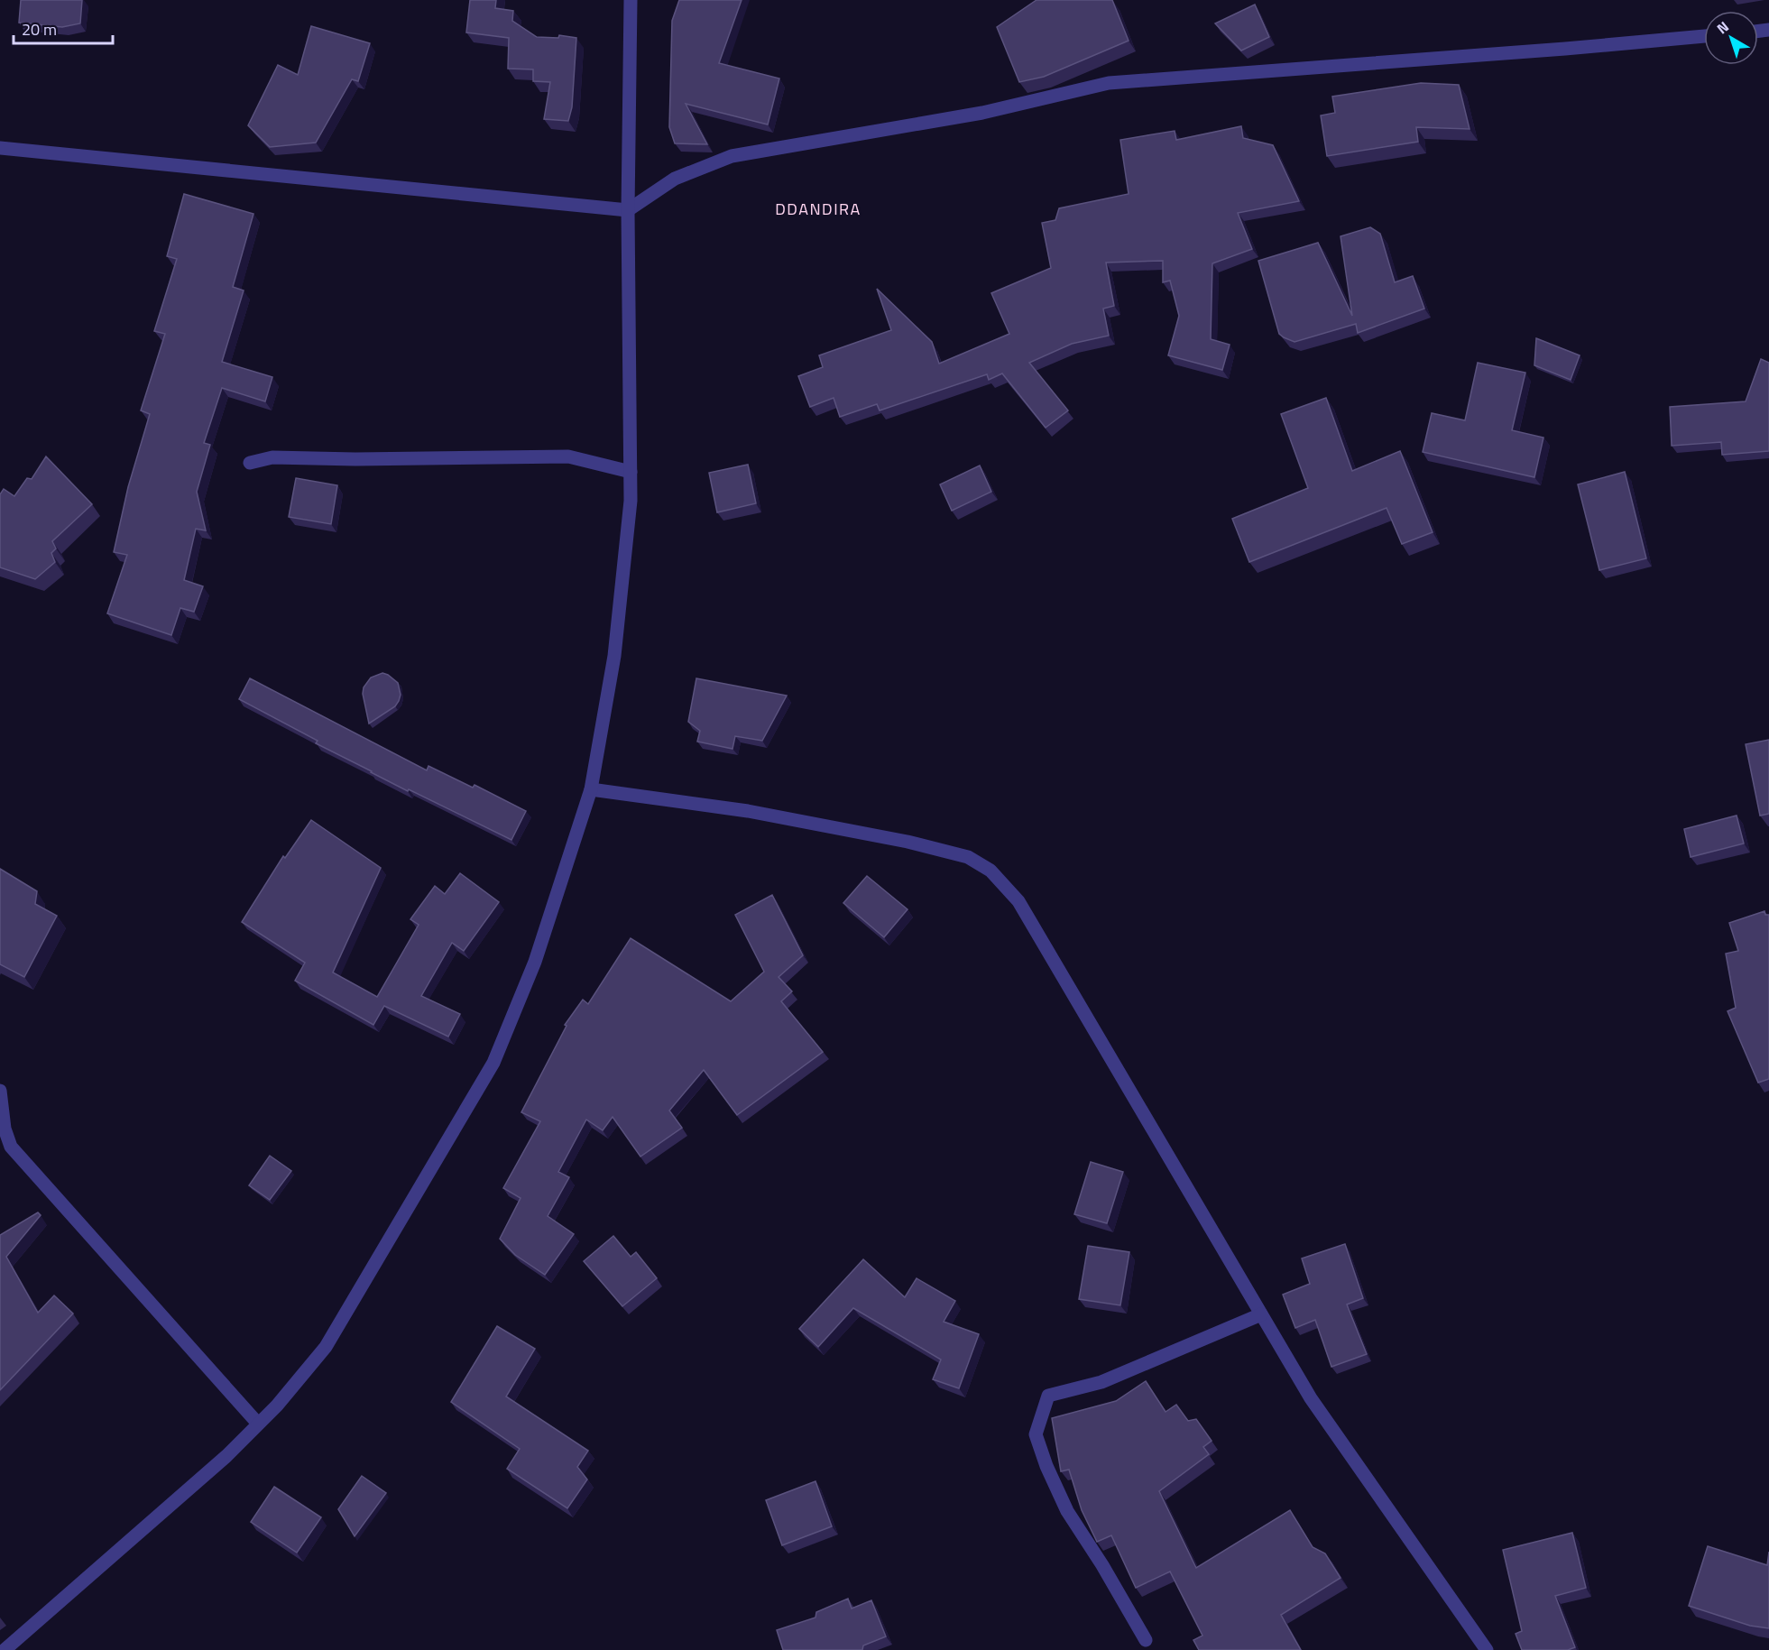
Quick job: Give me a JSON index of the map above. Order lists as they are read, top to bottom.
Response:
{
  "districts": ["DDANDIRA"],
  "scale_bar": "20 m",
  "north": "top left"
}
